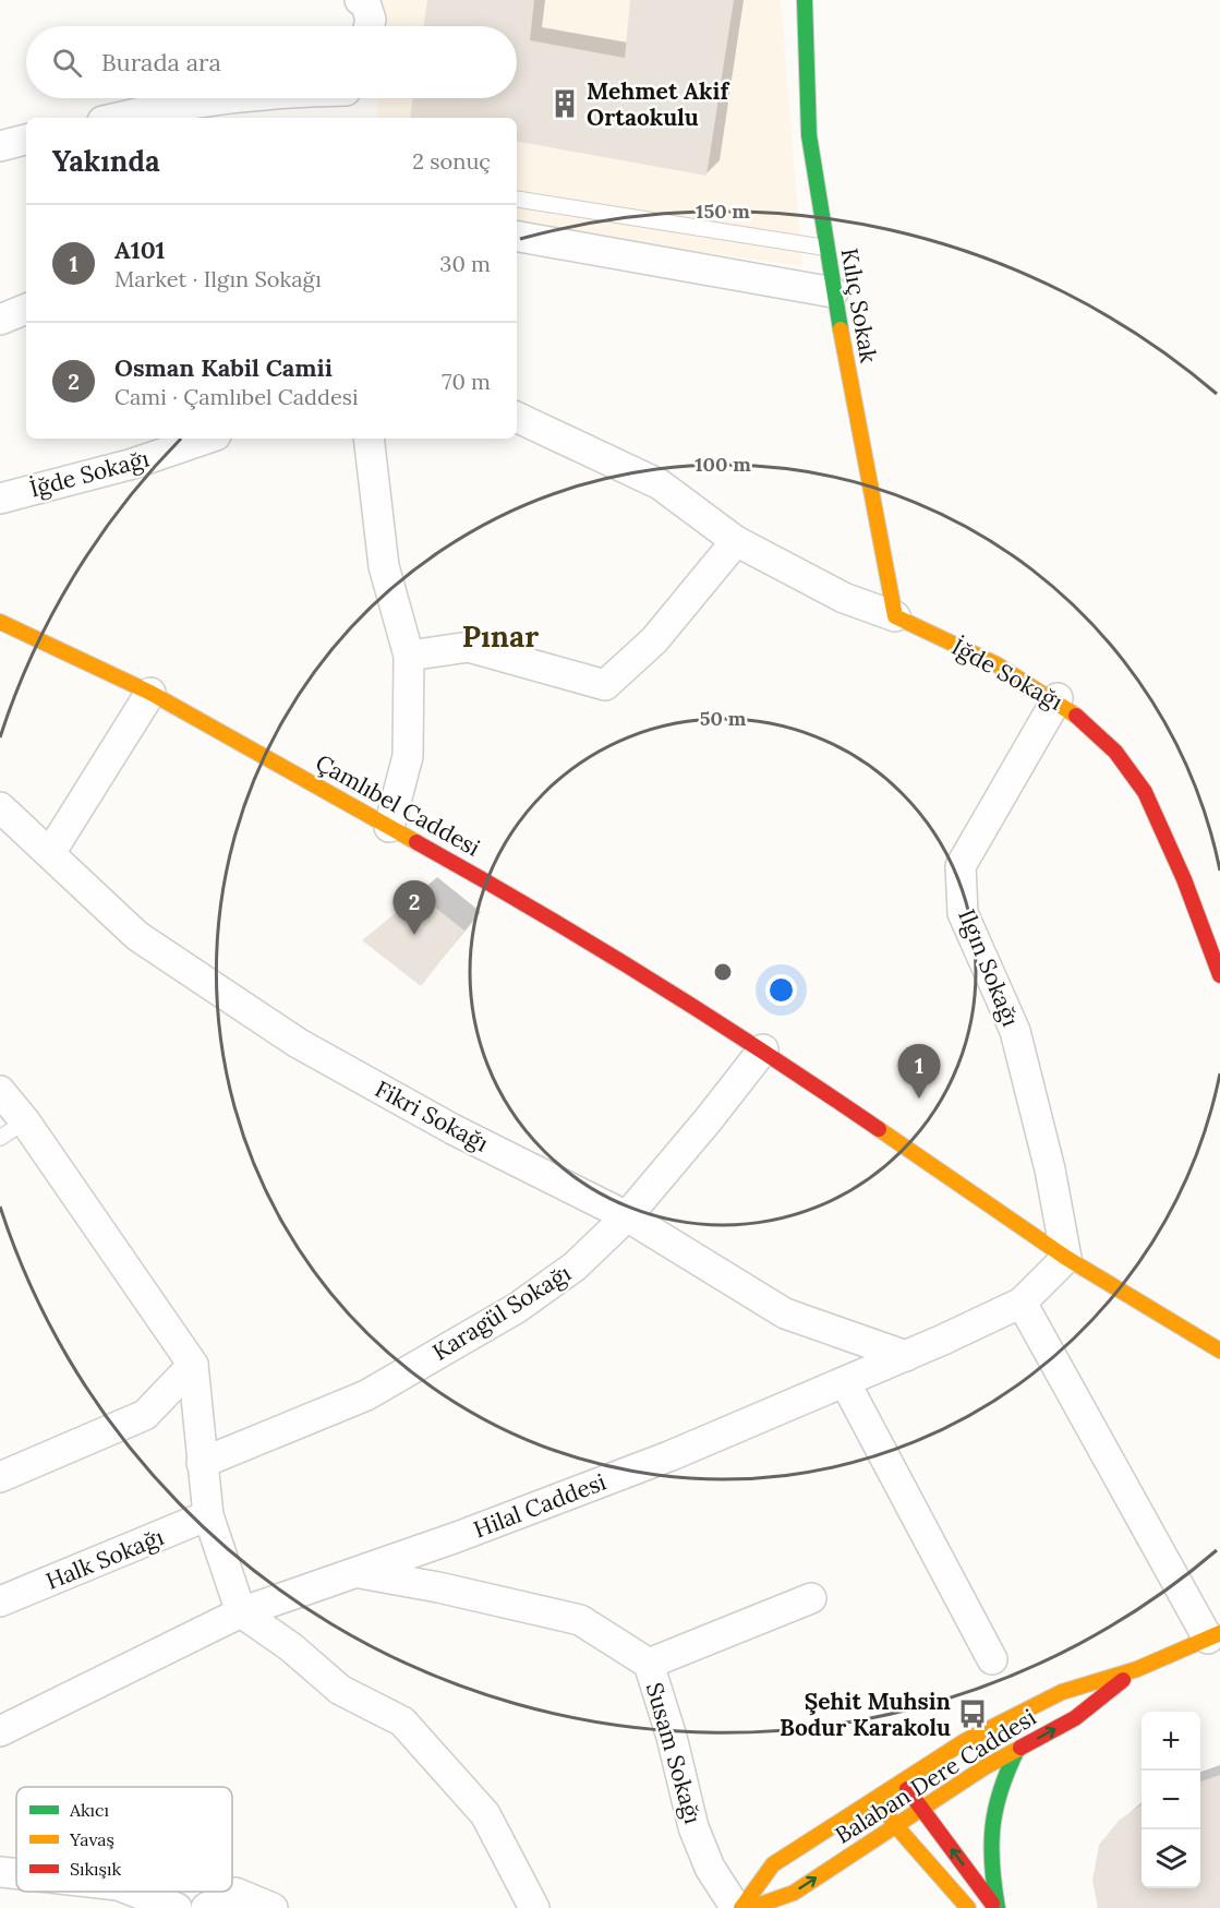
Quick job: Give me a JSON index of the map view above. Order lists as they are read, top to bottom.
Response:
{
  "streets": {
    "main road": [
      "Kılıç Sokak",
      "İğde Sokağı",
      "Çamlıbel Caddesi",
      "Balaban Dere Caddesi"
    ],
    "street": [
      "Ilgın Sokağı",
      "Fikri Sokağı",
      "Karagül Sokağı",
      "Hilal Caddesi",
      "Halk Sokağı",
      "Susam Sokağı"
    ]
  },
  "crossings": [
    ["Kılıç Sokak", "İğde Sokağı"],
    ["İğde Sokağı", "Ilgın Sokağı"],
    ["Çamlıbel Caddesi", "Ilgın Sokağı"],
    ["Çamlıbel Caddesi", "Karagül Sokağı"],
    ["Çamlıbel Caddesi", "Hilal Caddesi"],
    ["Ilgın Sokağı", "Hilal Caddesi"],
    ["Fikri Sokağı", "Karagül Sokağı"],
    ["Fikri Sokağı", "Hilal Caddesi"],
    ["Hilal Caddesi", "Susam Sokağı"]
  ],
  "districts": ["Pınar"],
  "places": {
    "building": ["Mehmet Akif Ortaokulu"],
    "bus stop": ["Şehit Muhsin Bodur Karakolu"]
  },
  "legend": ["Akıcı", "Yavaş", "Sıkışık"],
  "page": {
    "search": "Burada ara",
    "heading": ["Yakında", "2 sonuç"],
    "list": [
      {
        "mark": "1",
        "name": "A101",
        "note": "Market · Ilgın Sokağı",
        "value": "30 m"
      },
      {
        "mark": "2",
        "name": "Osman Kabil Camii",
        "note": "Cami · Çamlıbel Caddesi",
        "value": "70 m"
      }
    ],
    "pins": ["2", "1"],
    "map_buttons": ["+", "−"]
  },
  "rings": ["150 m", "100 m", "50 m"]
}
